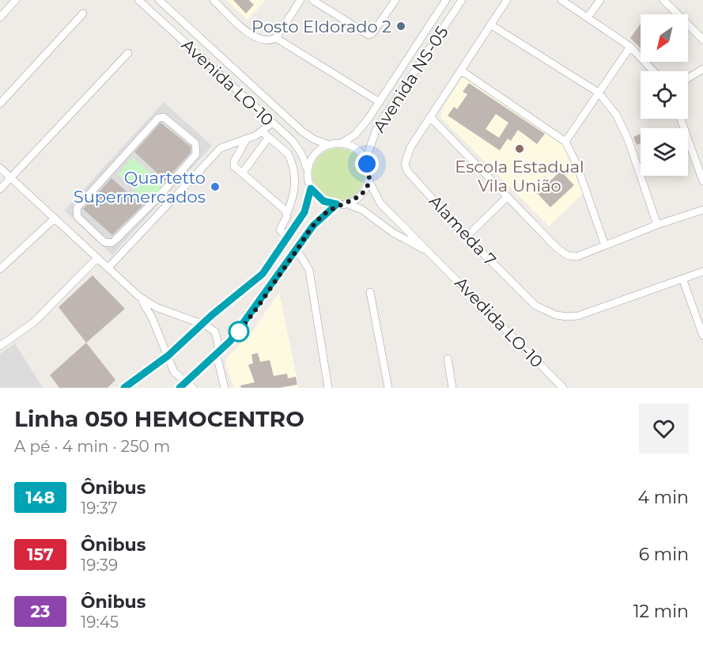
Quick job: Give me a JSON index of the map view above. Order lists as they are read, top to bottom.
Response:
{
  "streets": {
    "street": [
      "Avenida NS-05",
      "Avenida LO-10",
      "Alameda 7",
      "Avedida LO-10"
    ]
  },
  "crossings": [
    ["Avenida NS-05", "Avenida LO-10"],
    ["Avenida NS-05", "Avedida LO-10"],
    ["Avenida LO-10", "Avedida LO-10"]
  ],
  "places": ["Posto Eldorado 2", "Escola Estadual Vila União", "Quartetto Supermercados"],
  "lines": ["bus line 148"],
  "north": "bottom left",
  "page": {
    "heading": ["Linha 050 HEMOCENTRO", "A pé · 4 min · 250 m"],
    "list": [
      {
        "mark": "148",
        "name": "Ônibus",
        "note": "19:37",
        "value": "4 min"
      },
      {
        "mark": "157",
        "name": "Ônibus",
        "note": "19:39",
        "value": "6 min"
      },
      {
        "mark": "23",
        "name": "Ônibus",
        "note": "19:45",
        "value": "12 min"
      }
    ]
  }
}
